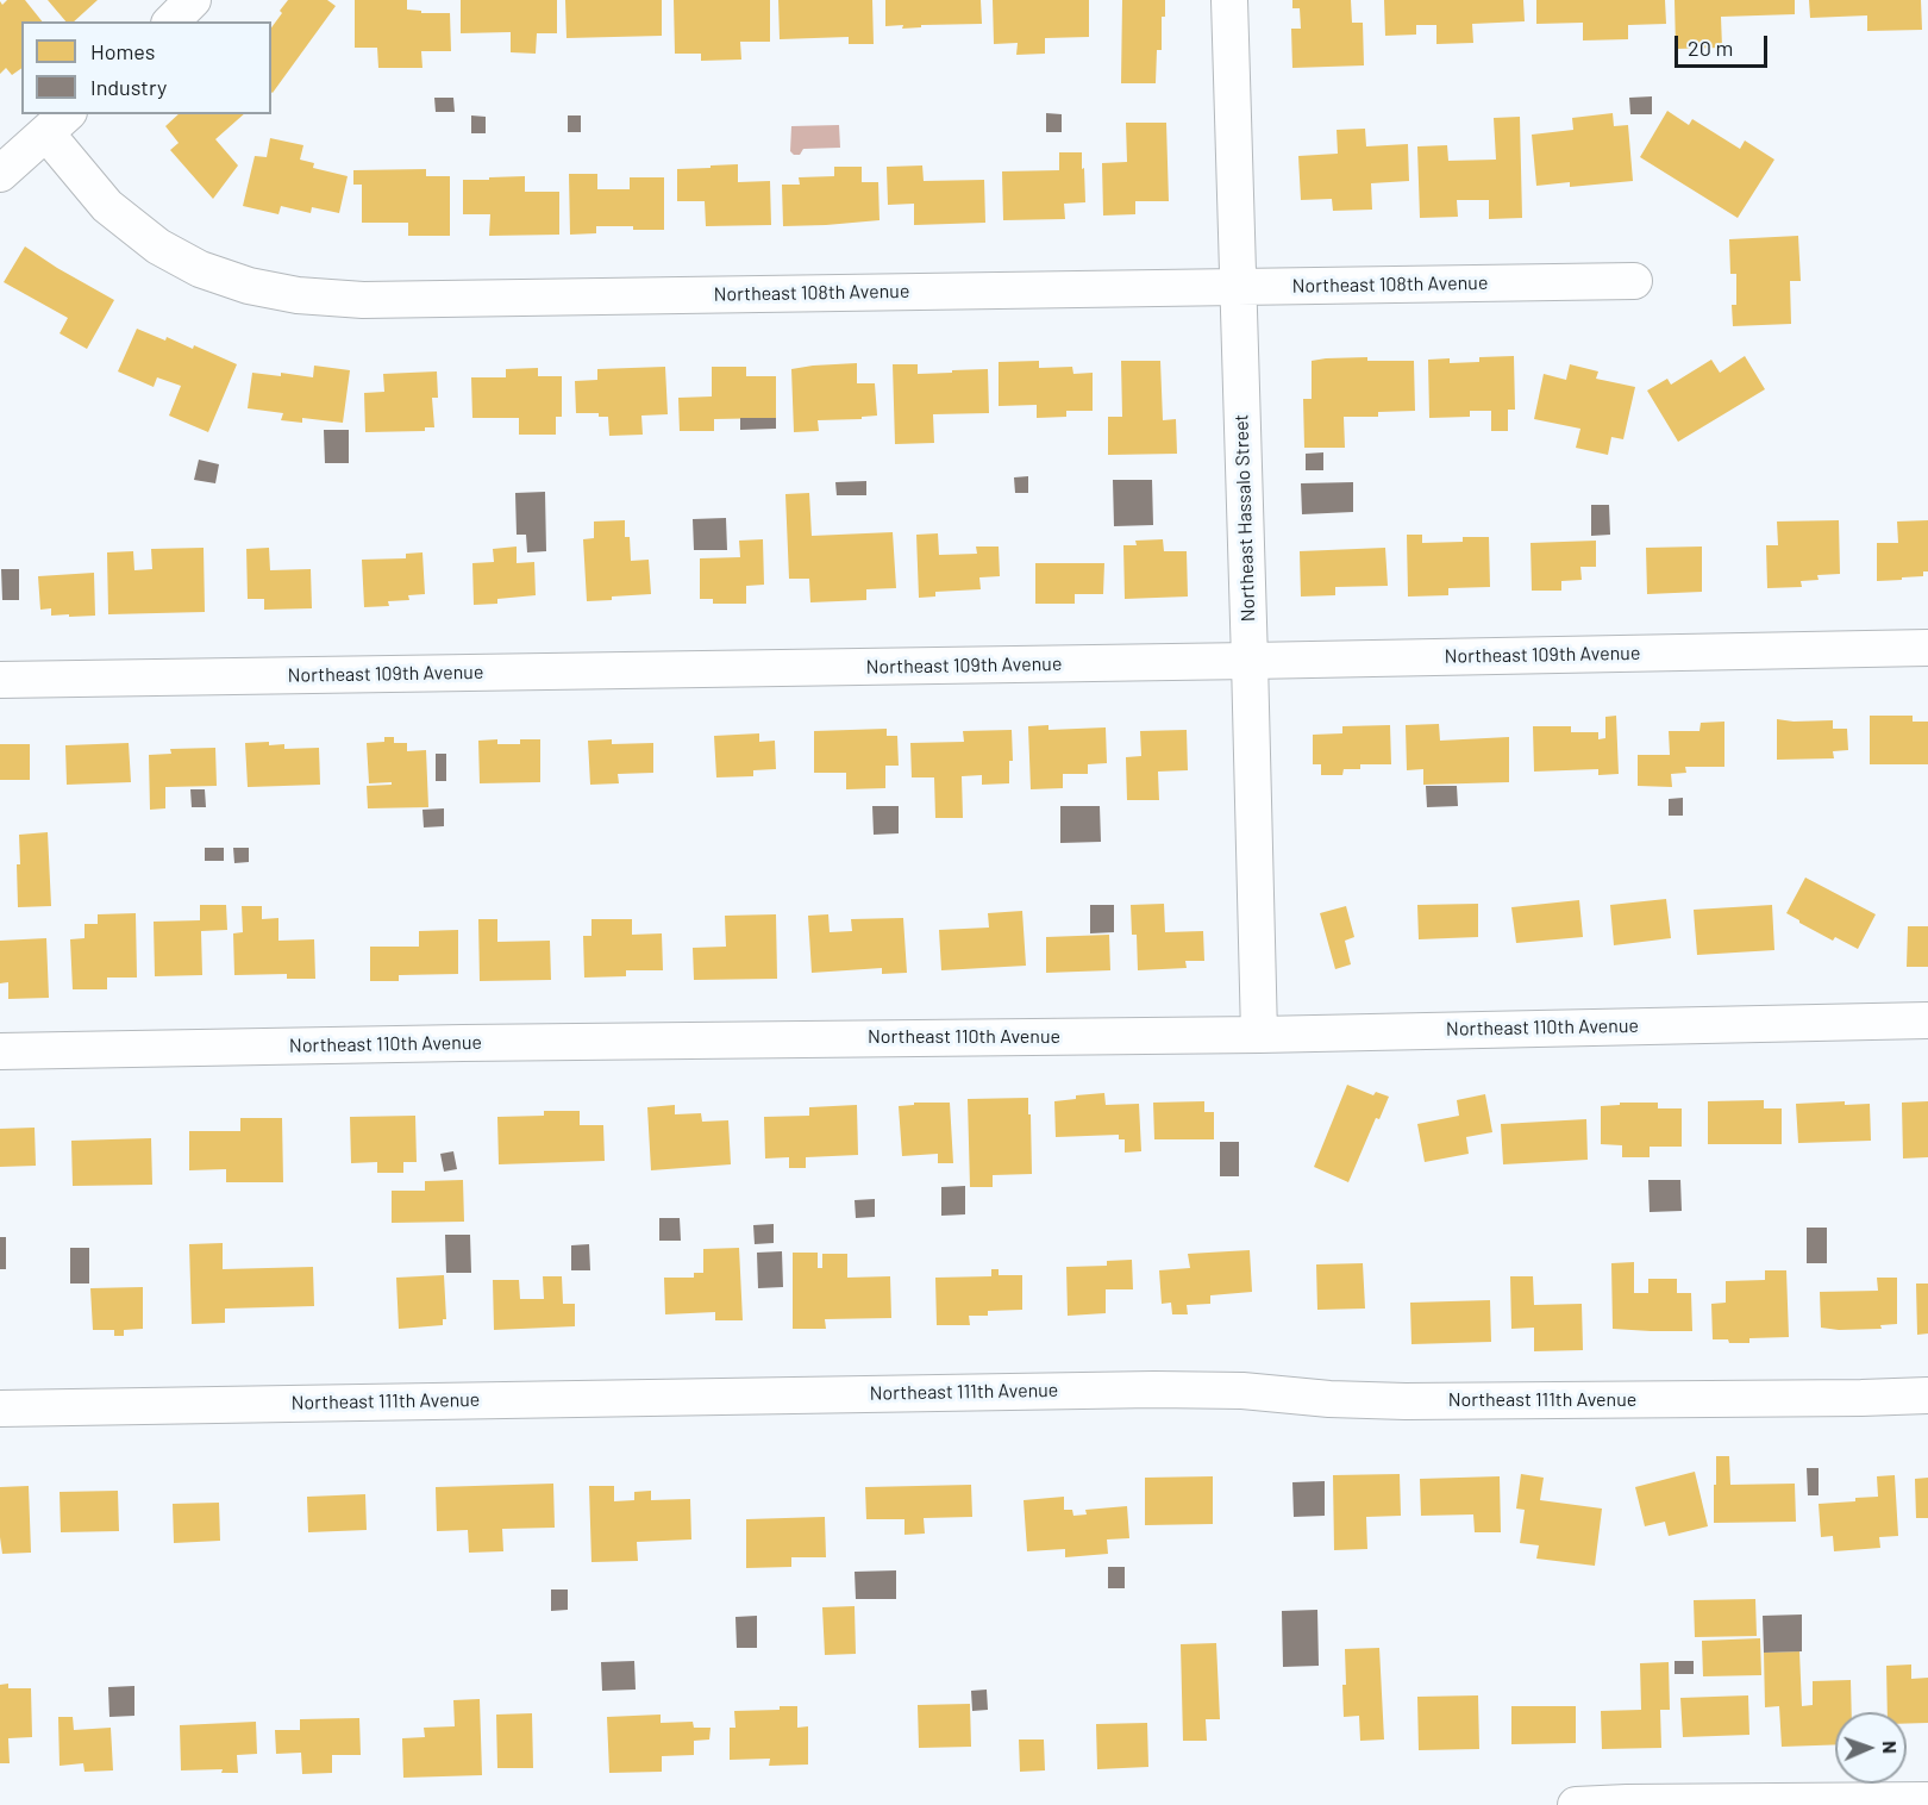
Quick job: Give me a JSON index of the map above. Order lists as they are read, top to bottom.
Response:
{
  "streets": {
    "street": [
      "Northeast 108th Avenue",
      "Northeast Hassalo Street",
      "Northeast 109th Avenue",
      "Northeast 110th Avenue",
      "Northeast 111th Avenue"
    ]
  },
  "crossings": [
    ["Northeast 108th Avenue", "Northeast Hassalo Street"],
    ["Northeast Hassalo Street", "Northeast 109th Avenue"],
    ["Northeast Hassalo Street", "Northeast 110th Avenue"]
  ],
  "legend": ["Homes", "Industry"],
  "scale_bar": "20 m",
  "north": "right"
}
